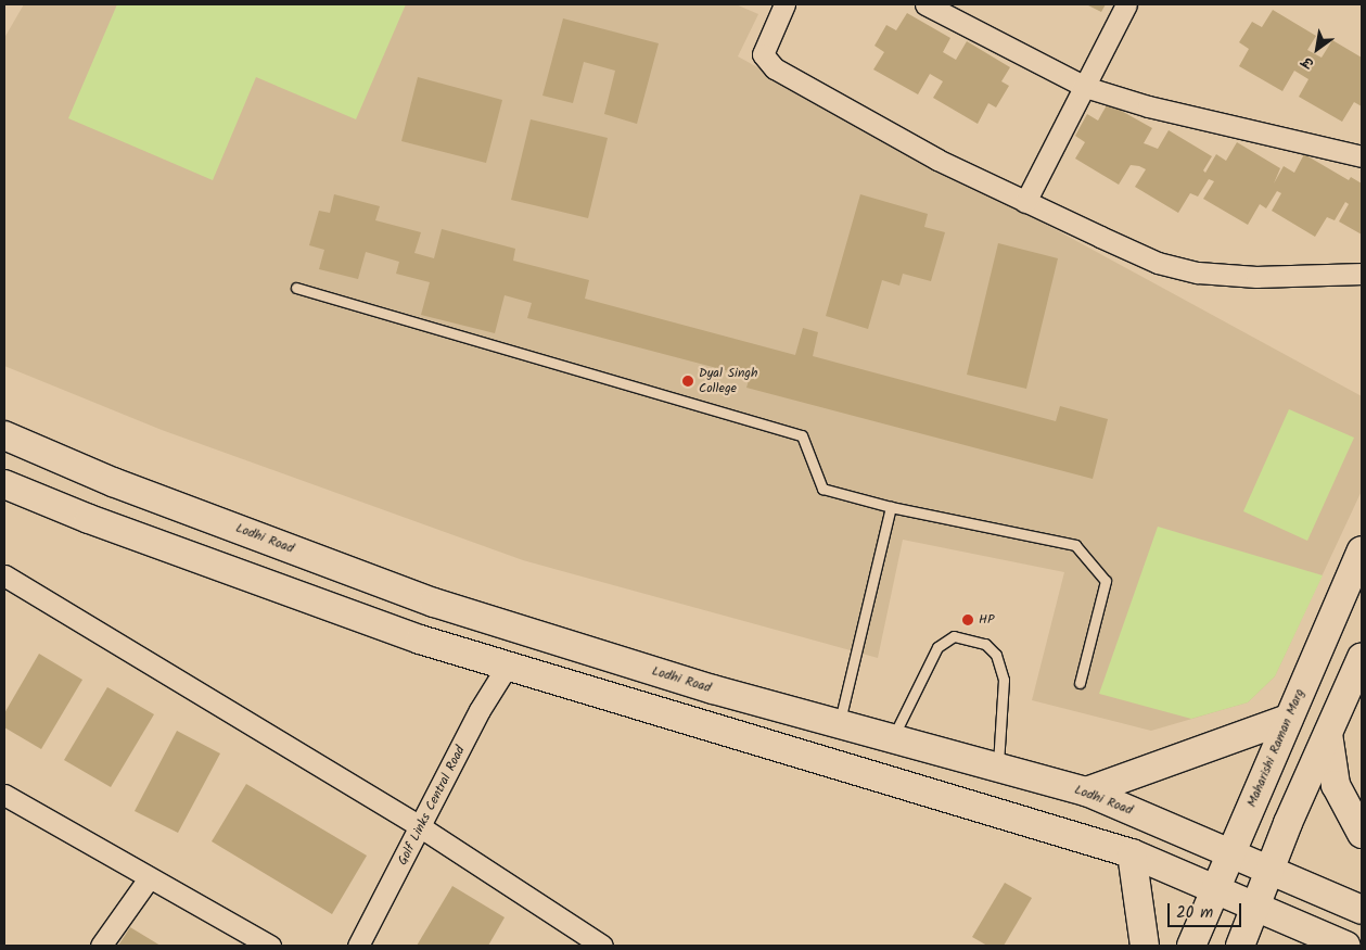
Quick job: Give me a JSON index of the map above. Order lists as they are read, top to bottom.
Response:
{
  "streets": {
    "main road": ["Lodhi Road", "Maharishi Raman Marg"],
    "street": ["Golf Links Central Road"]
  },
  "crossings": [
    ["Lodhi Road", "Maharishi Raman Marg"]
  ],
  "places": ["Dyal Singh College", "HP"],
  "scale_bar": "20 m",
  "north": "bottom left"
}
